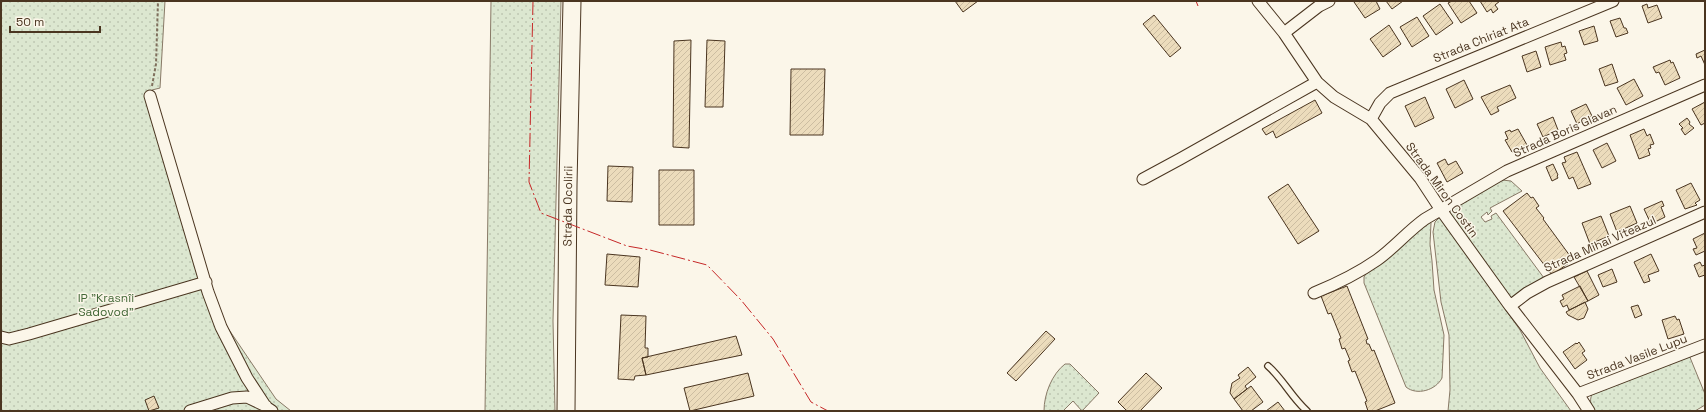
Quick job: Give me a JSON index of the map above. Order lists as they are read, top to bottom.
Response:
{
  "streets": {
    "main road": ["Strada Ocolirii"],
    "street": [
      "Strada Chiriat Ata",
      "Strada Boris Glavan",
      "Strada Miron Costin",
      "Strada Mihai Viteazul",
      "Strada Vasile Lupu"
    ]
  },
  "crossings": [
    ["Strada Chiriat Ata", "Strada Miron Costin"],
    ["Strada Boris Glavan", "Strada Miron Costin"],
    ["Strada Miron Costin", "Strada Mihai Viteazul"],
    ["Strada Miron Costin", "Strada Vasile Lupu"]
  ],
  "parks": ["IP \"Krasnîi Sadovod\""],
  "scale_bar": "50 m"
}
